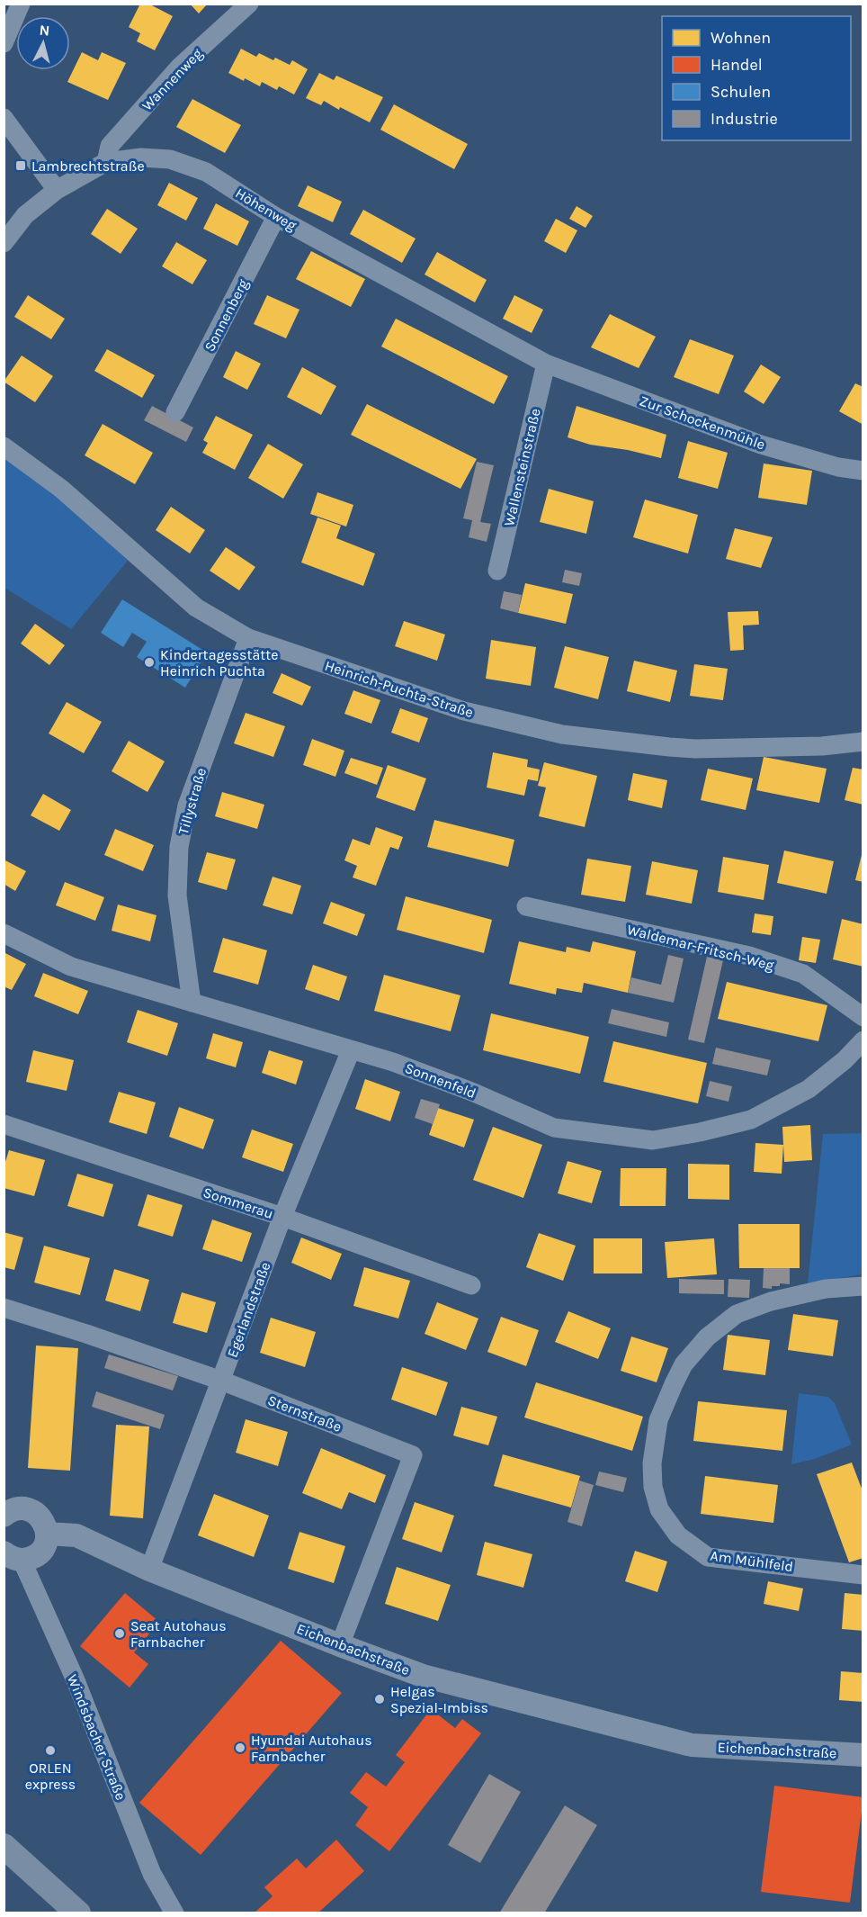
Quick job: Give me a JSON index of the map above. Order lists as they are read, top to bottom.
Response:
{
  "streets": {
    "street": [
      "Wannenweg",
      "Höhenweg",
      "Sonnenberg",
      "Zur Schockenmühle",
      "Wallensteinstraße",
      "Heinrich-Puchta-Straße",
      "Tillystraße",
      "Waldemar-Fritsch-Weg",
      "Sonnenfeld",
      "Sommerau",
      "Egerlandstraße",
      "Sternstraße",
      "Am Mühlfeld",
      "Eichenbachstraße",
      "Windsbacher Straße"
    ]
  },
  "crossings": [
    ["Wannenweg", "Höhenweg"],
    ["Höhenweg", "Sonnenberg"],
    ["Höhenweg", "Zur Schockenmühle"],
    ["Höhenweg", "Wallensteinstraße"],
    ["Zur Schockenmühle", "Wallensteinstraße"],
    ["Heinrich-Puchta-Straße", "Tillystraße"],
    ["Tillystraße", "Sonnenfeld"],
    ["Sonnenfeld", "Egerlandstraße"],
    ["Sommerau", "Egerlandstraße"],
    ["Egerlandstraße", "Sternstraße"],
    ["Egerlandstraße", "Eichenbachstraße"],
    ["Sternstraße", "Eichenbachstraße"]
  ],
  "places": {
    "transit": ["Lambrechtstraße"],
    "other": [
      "Kindertagesstätte Heinrich Puchta",
      "Seat Autohaus Farnbacher",
      "Helgas Spezial-Imbiss",
      "Hyundai Autohaus Farnbacher",
      "ORLEN express"
    ]
  },
  "legend": [
    "Wohnen",
    "Handel",
    "Schulen",
    "Industrie"
  ],
  "north": "top"
}
